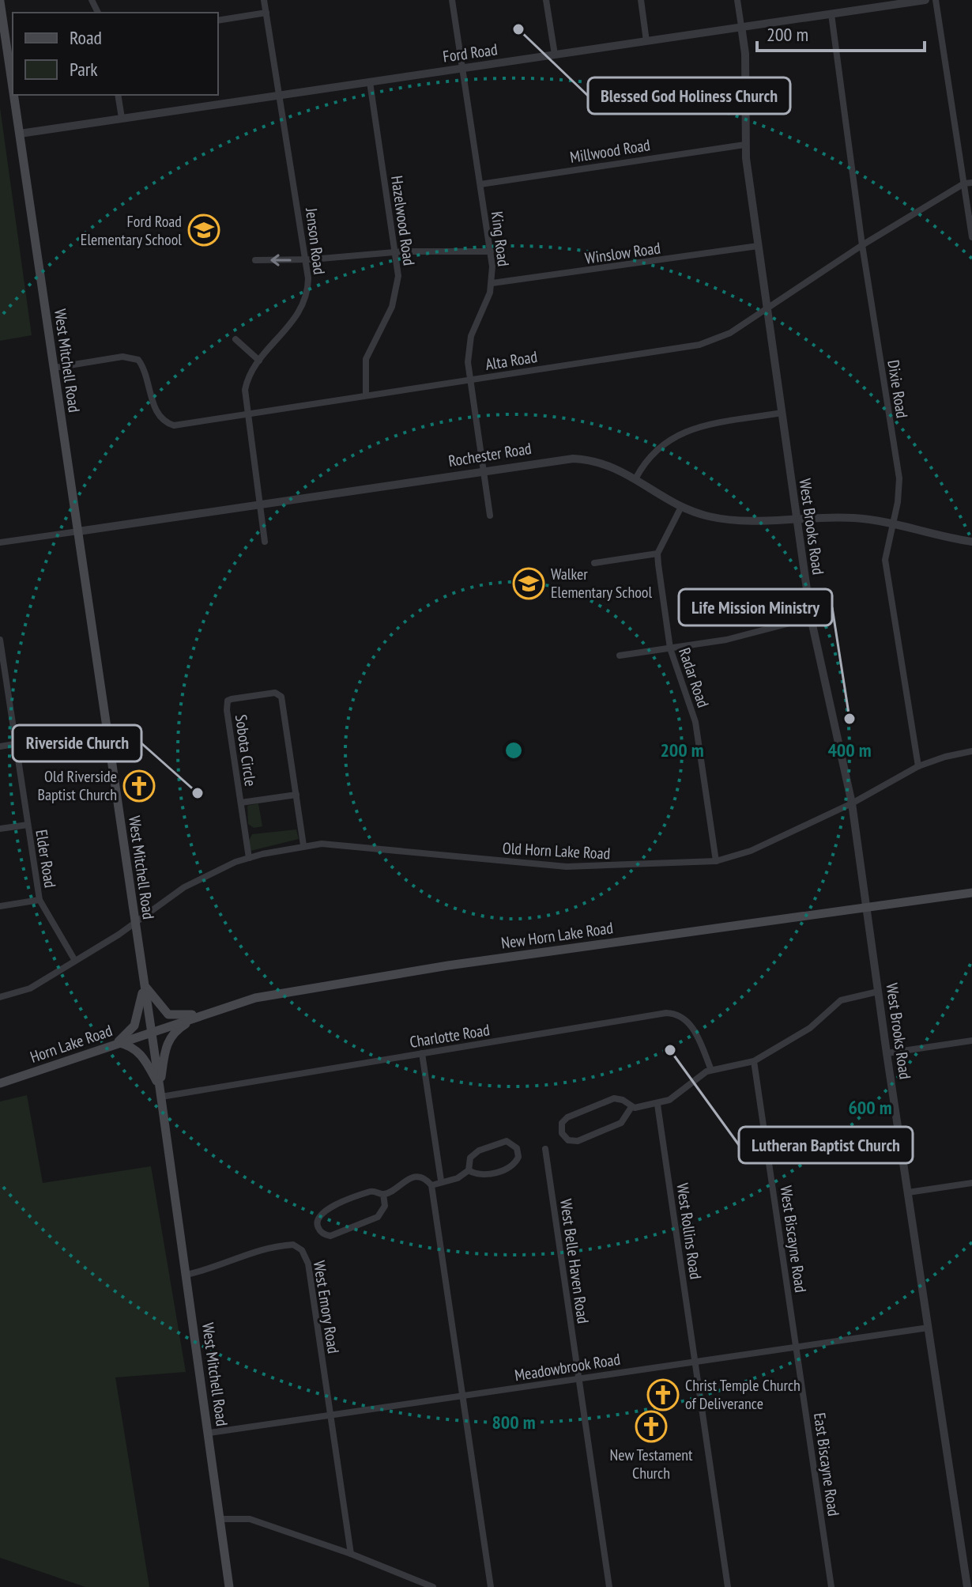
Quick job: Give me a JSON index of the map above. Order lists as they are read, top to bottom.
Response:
{
  "streets": {
    "main road": ["West Mitchell Road", "New Horn Lake Road", "Horn Lake Road"],
    "street": [
      "Ford Road",
      "Millwood Road",
      "Hazelwood Road",
      "King Road",
      "Jenson Road",
      "Winslow Road",
      "Alta Road",
      "Dixie Road",
      "Rochester Road",
      "West Brooks Road",
      "Radar Road",
      "Sobota Circle",
      "Old Horn Lake Road",
      "Elder Road",
      "Charlotte Road",
      "West Rollins Road",
      "West Biscayne Road",
      "West Belle Haven Road",
      "West Emory Road",
      "Meadowbrook Road",
      "East Biscayne Road"
    ]
  },
  "crossings": [
    ["Ford Road", "Hazelwood Road"],
    ["Ford Road", "King Road"],
    ["Ford Road", "Jenson Road"],
    ["Ford Road", "West Mitchell Road"],
    ["Ford Road", "Dixie Road"],
    ["Ford Road", "West Brooks Road"],
    ["Millwood Road", "King Road"],
    ["Millwood Road", "West Brooks Road"],
    ["Hazelwood Road", "Alta Road"],
    ["King Road", "Winslow Road"],
    ["King Road", "Alta Road"],
    ["King Road", "Rochester Road"],
    ["Jenson Road", "Alta Road"],
    ["Jenson Road", "Rochester Road"],
    ["Winslow Road", "West Brooks Road"],
    ["West Mitchell Road", "Alta Road"],
    ["West Mitchell Road", "Rochester Road"],
    ["West Mitchell Road", "Old Horn Lake Road"],
    ["West Mitchell Road", "New Horn Lake Road"],
    ["West Mitchell Road", "Charlotte Road"],
    ["West Mitchell Road", "Horn Lake Road"],
    ["West Mitchell Road", "West Emory Road"],
    ["West Mitchell Road", "Meadowbrook Road"],
    ["Alta Road", "Dixie Road"],
    ["Alta Road", "West Brooks Road"],
    ["Dixie Road", "Rochester Road"],
    ["Dixie Road", "Old Horn Lake Road"],
    ["Rochester Road", "West Brooks Road"],
    ["West Brooks Road", "Old Horn Lake Road"],
    ["West Brooks Road", "New Horn Lake Road"],
    ["West Brooks Road", "Meadowbrook Road"],
    ["Radar Road", "Old Horn Lake Road"],
    ["Sobota Circle", "Old Horn Lake Road"],
    ["Old Horn Lake Road", "Elder Road"],
    ["New Horn Lake Road", "Horn Lake Road"],
    ["West Rollins Road", "Meadowbrook Road"],
    ["West Biscayne Road", "Meadowbrook Road"],
    ["West Biscayne Road", "East Biscayne Road"],
    ["West Belle Haven Road", "Meadowbrook Road"],
    ["West Emory Road", "Meadowbrook Road"],
    ["Meadowbrook Road", "East Biscayne Road"]
  ],
  "places": {
    "other": [
      "Blessed God Holiness Church",
      "Life Mission Ministry",
      "Riverside Church",
      "Lutheran Baptist Church"
    ],
    "school or university": ["Ford Road Elementary School", "Walker Elementary School"],
    "church": ["Old Riverside Baptist Church", "Christ Temple Church of Deliverance", "New Testament Church"]
  },
  "legend": ["Road", "Park"],
  "scale_bar": "200 m",
  "rings": [
    "200 m",
    "400 m",
    "600 m",
    "800 m"
  ]
}
